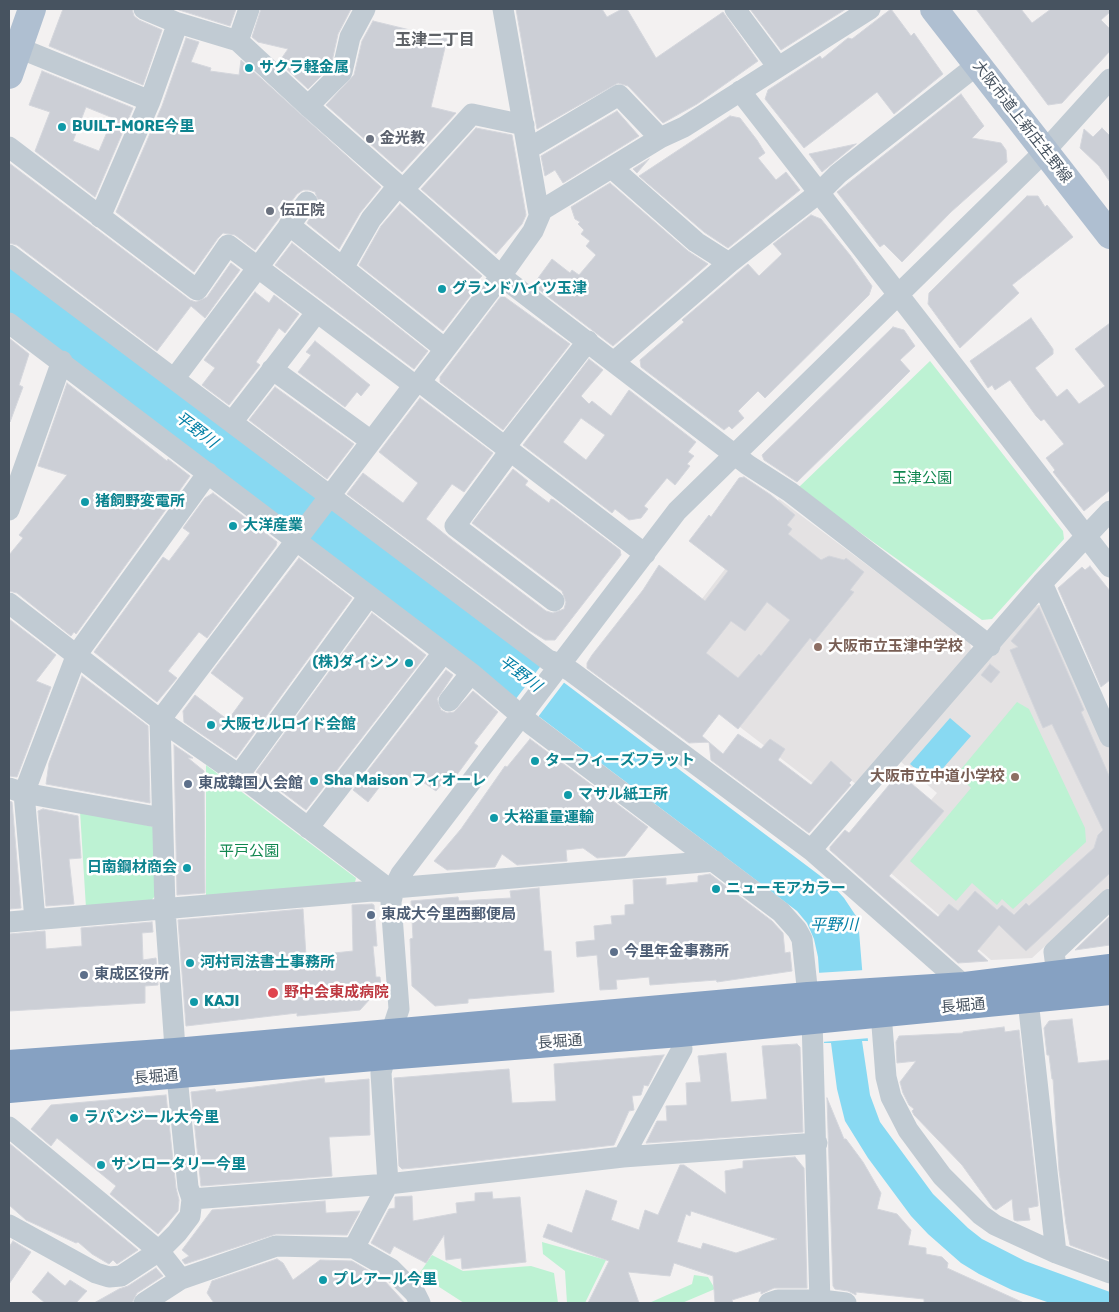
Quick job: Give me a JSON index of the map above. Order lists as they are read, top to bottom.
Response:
{
  "streets": {
    "highway": ["長堀通"],
    "main road": ["大阪市道上新庄生野線"]
  },
  "districts": ["玉津二丁目"],
  "water": ["平野川"],
  "parks": ["玉津公園", "平戸公園"],
  "places": [
    "サクラ軽金属",
    "BUILT-MORE今里",
    "金光教",
    "伝正院",
    "グランドハイツ玉津",
    "猪飼野変電所",
    "大洋産業",
    "大阪市立玉津中学校",
    "(株)ダイシン",
    "大阪セルロイド会館",
    "ターフィーズフラット",
    "大阪市立中道小学校",
    "Sha Maison フィオーレ",
    "東成韓国人会館",
    "マサル紙工所",
    "大裕重量運輸",
    "日南鋼材商会",
    "ニューモアカラー",
    "東成大今里西郵便局",
    "今里年金事務所",
    "河村司法書士事務所",
    "東成区役所",
    "野中会東成病院",
    "KAJI",
    "ラパンジール大今里",
    "サンロータリー今里",
    "プレアール今里"
  ]
}
